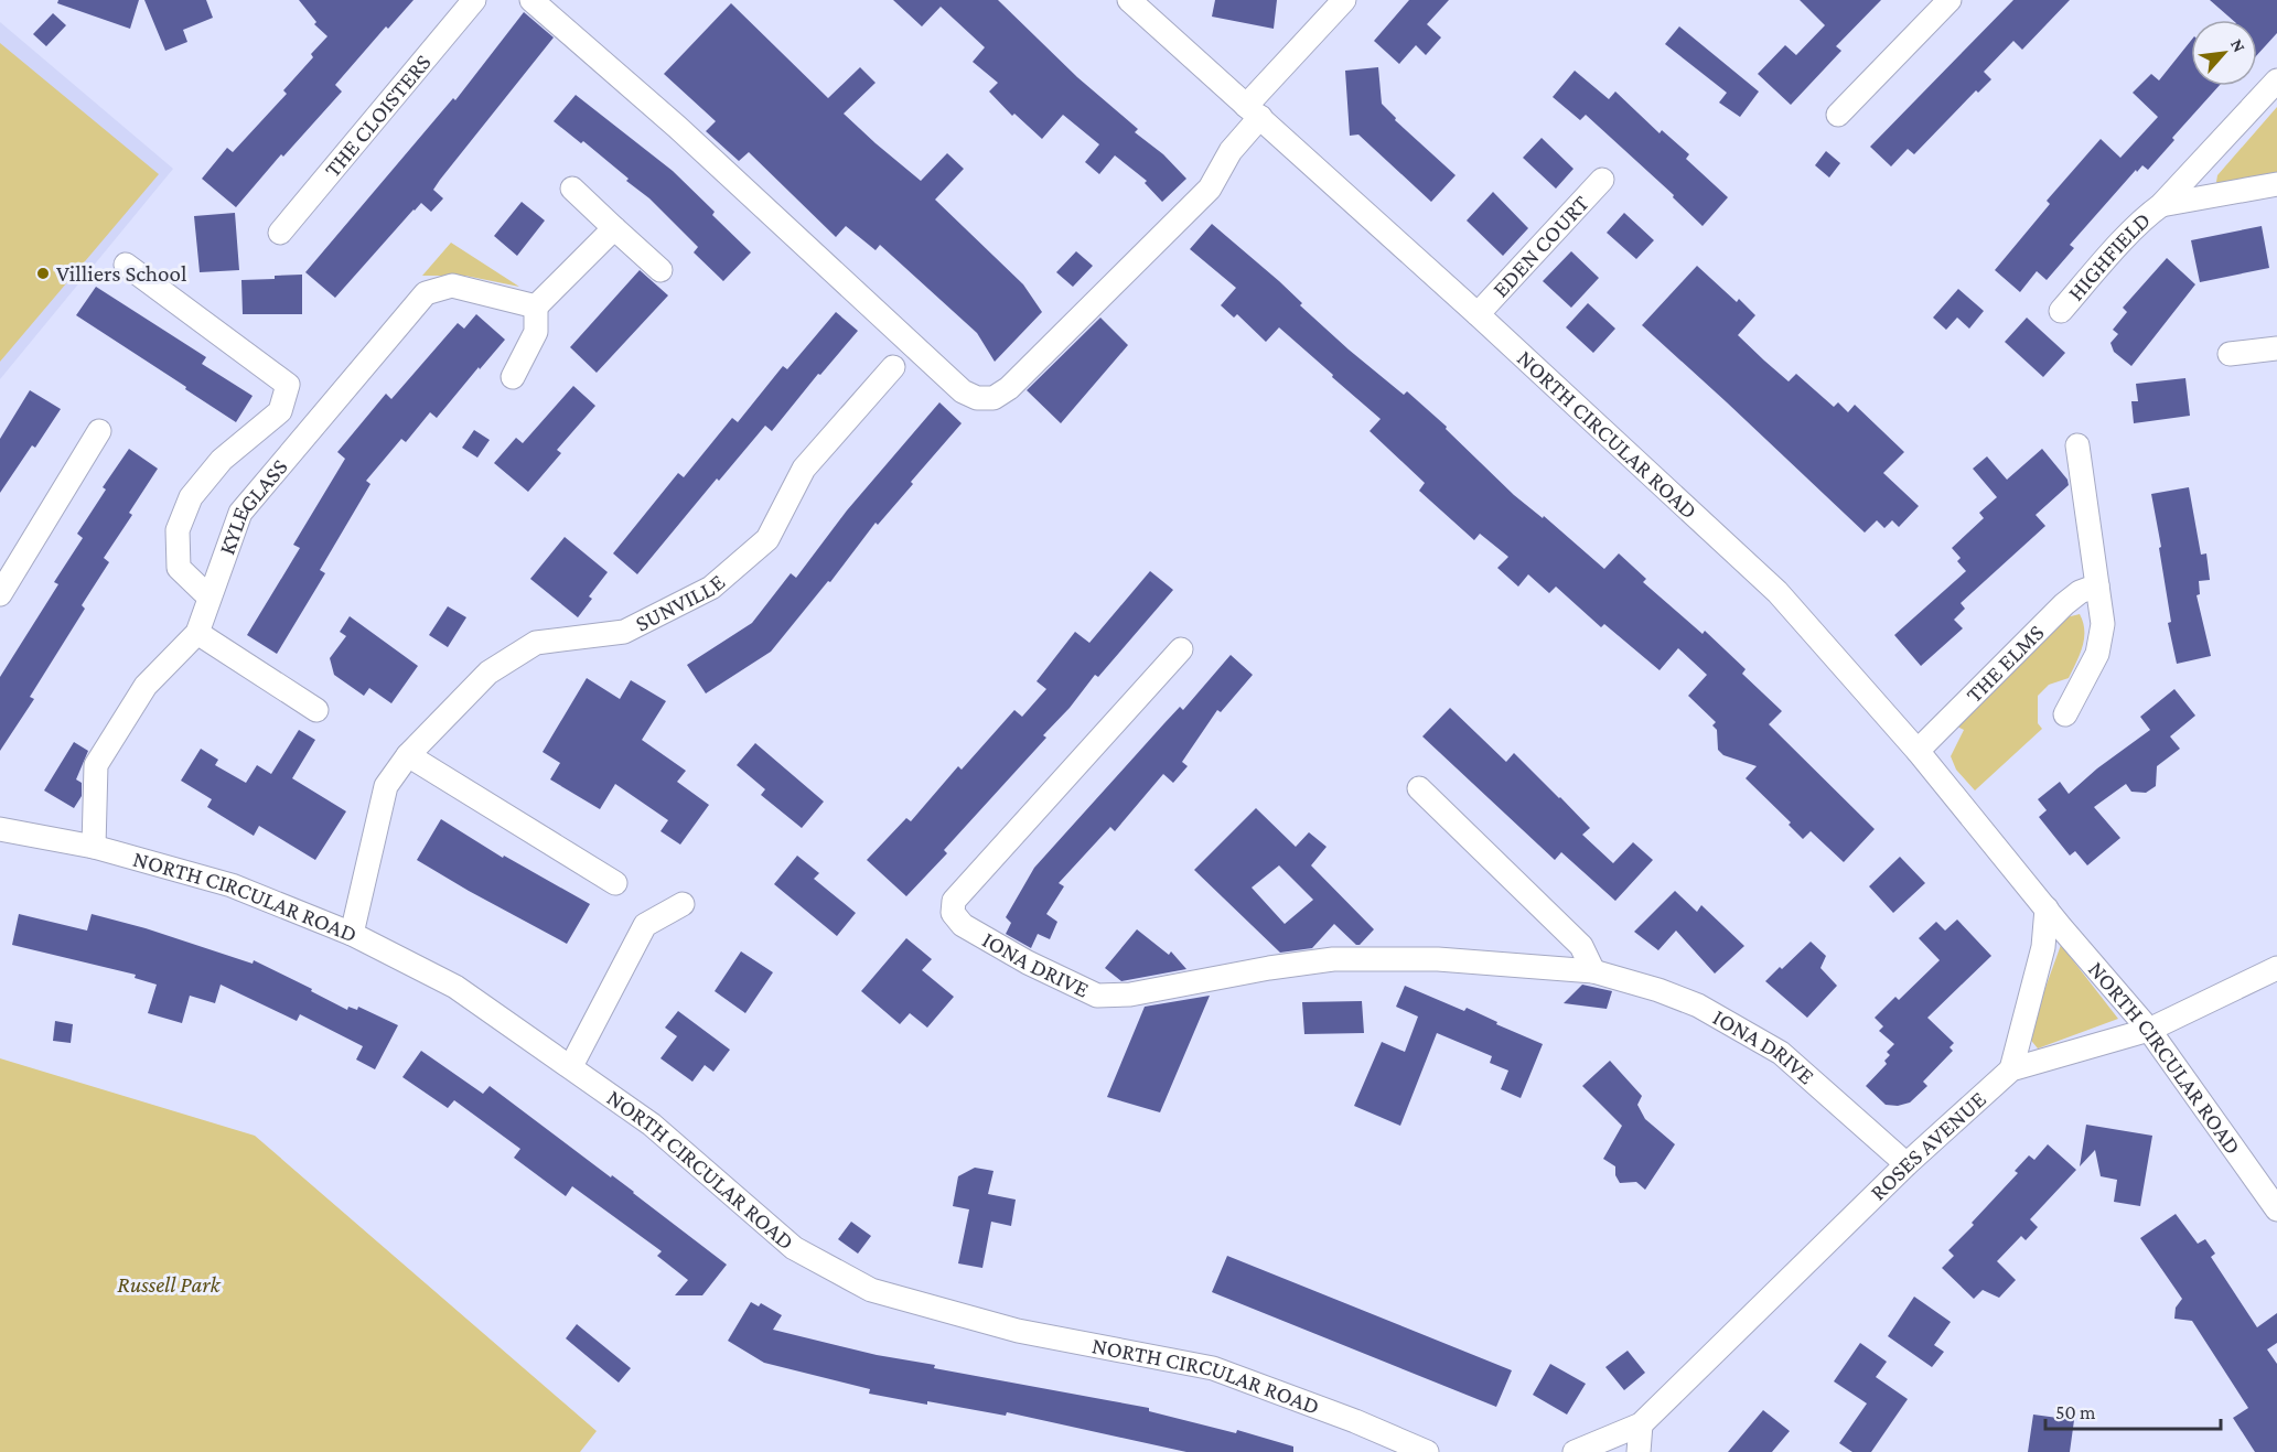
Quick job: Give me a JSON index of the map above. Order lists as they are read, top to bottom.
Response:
{
  "streets": {
    "street": [
      "THE CLOISTERS",
      "EDEN COURT",
      "HIGHFIELD",
      "NORTH CIRCULAR ROAD",
      "KYLEGLASS",
      "SUNVILLE",
      "THE ELMS",
      "IONA DRIVE",
      "ROSES AVENUE"
    ]
  },
  "crossings": [
    ["EDEN COURT", "NORTH CIRCULAR ROAD"],
    ["NORTH CIRCULAR ROAD", "KYLEGLASS"],
    ["NORTH CIRCULAR ROAD", "SUNVILLE"],
    ["NORTH CIRCULAR ROAD", "THE ELMS"],
    ["NORTH CIRCULAR ROAD", "ROSES AVENUE"],
    ["IONA DRIVE", "ROSES AVENUE"]
  ],
  "parks": ["Russell Park"],
  "places": ["Villiers School"],
  "scale_bar": "50 m",
  "north": "top right"
}
